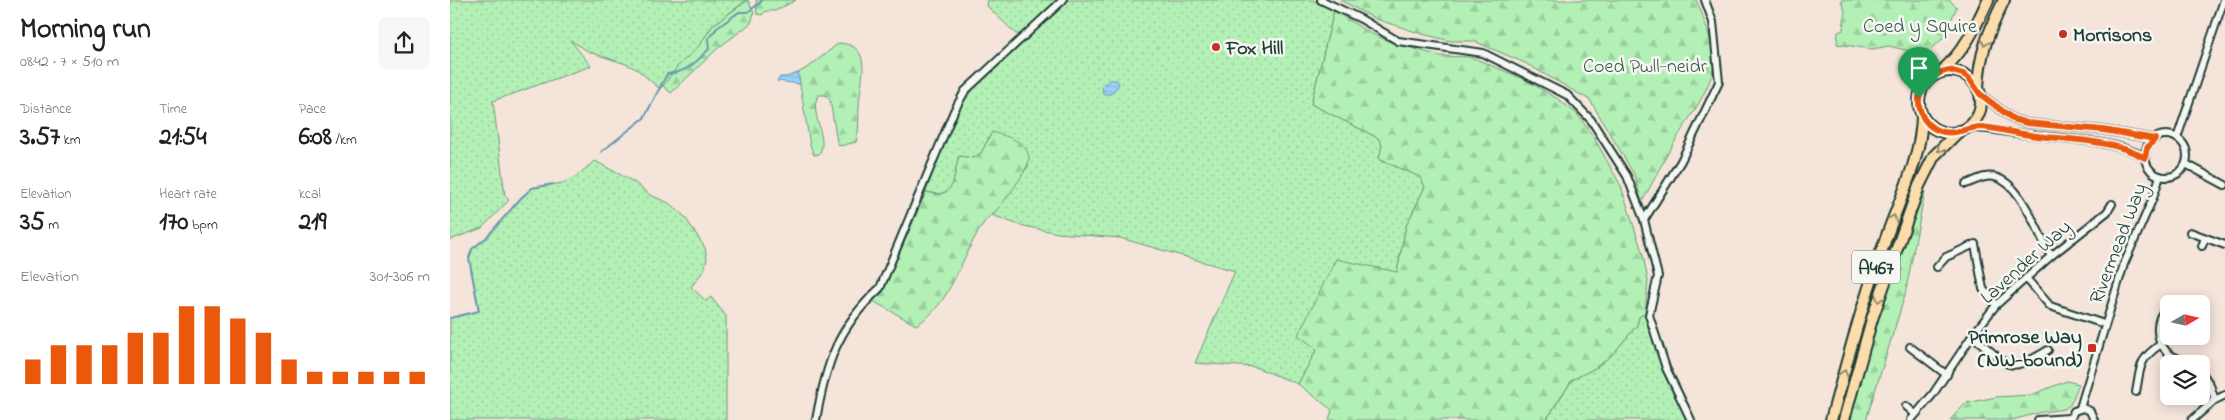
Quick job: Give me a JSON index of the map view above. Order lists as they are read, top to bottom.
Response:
{
  "streets": {
    "main road": ["A467"],
    "street": ["Rivermead Way", "Lavender Way"]
  },
  "parks": ["Coed y Squire", "Coed Pwll-neidr"],
  "places": {
    "other": ["Morrisons", "Fox Hill"],
    "transit": ["Primrose Way (NW-bound)"]
  },
  "north": "right",
  "page": {
    "heading": ["Morning run", "08:42 · 7 × 510 m"],
    "stats": [
      ["Distance", "3.57 km"],
      ["Time", "21:54"],
      ["Pace", "6:08 /km"],
      ["Elevation", "35 m"],
      ["Heart rate", "170 bpm"],
      ["kcal", "219"]
    ],
    "chart": ["Elevation", "301–306 m"]
  }
}
